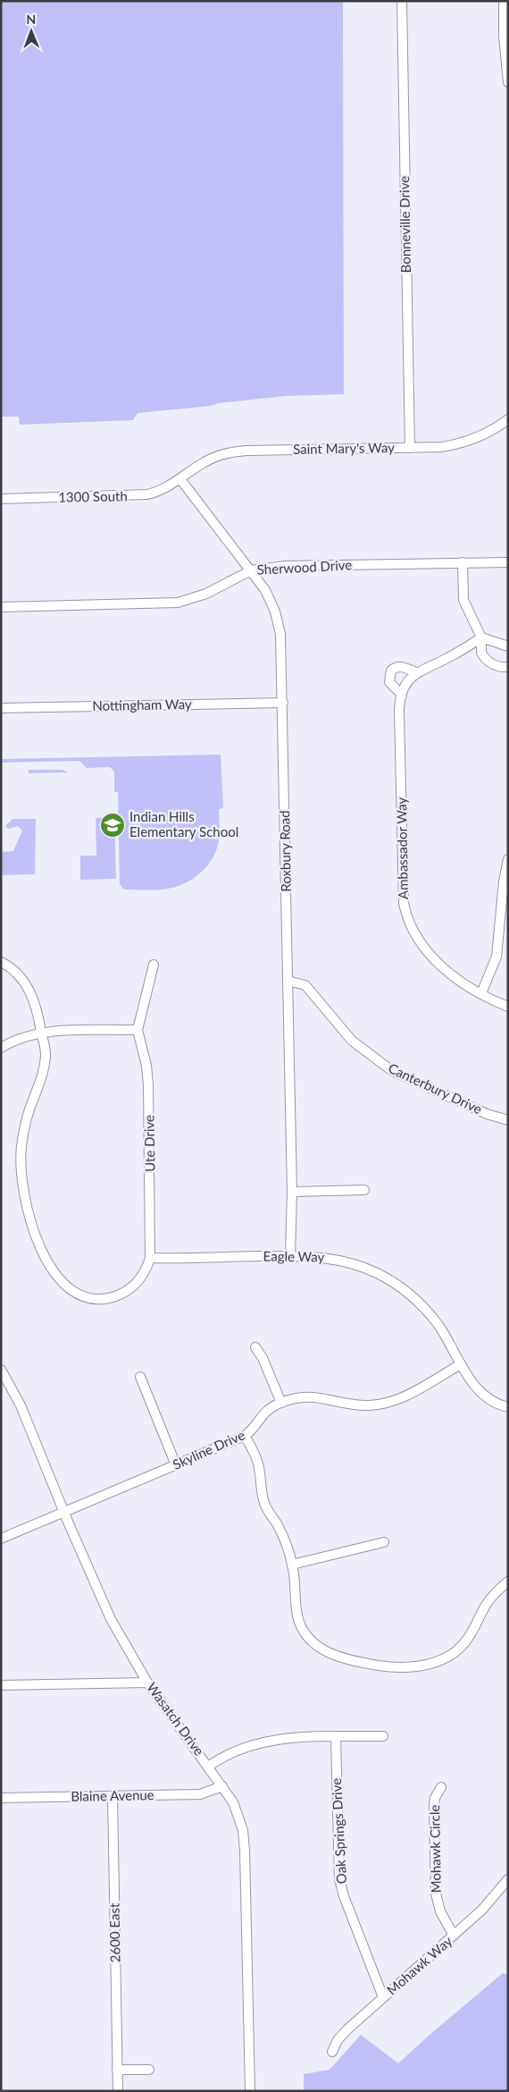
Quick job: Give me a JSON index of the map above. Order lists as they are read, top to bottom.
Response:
{
  "streets": {
    "street": [
      "Bonneville Drive",
      "Saint Mary's Way",
      "1300 South",
      "Sherwood Drive",
      "Nottingham Way",
      "Ambassador Way",
      "Roxbury Road",
      "Canterbury Drive",
      "Ute Drive",
      "Eagle Way",
      "Skyline Drive",
      "Wasatch Drive",
      "Blaine Avenue",
      "Oak Springs Drive",
      "Mohawk Circle",
      "2600 East",
      "Mohawk Way"
    ]
  },
  "crossings": [
    ["Bonneville Drive", "Saint Mary's Way"],
    ["Saint Mary's Way", "1300 South"],
    ["Saint Mary's Way", "Roxbury Road"],
    ["1300 South", "Roxbury Road"],
    ["Sherwood Drive", "Roxbury Road"],
    ["Nottingham Way", "Roxbury Road"],
    ["Roxbury Road", "Canterbury Drive"],
    ["Roxbury Road", "Eagle Way"],
    ["Ute Drive", "Eagle Way"],
    ["Eagle Way", "Skyline Drive"],
    ["Skyline Drive", "Wasatch Drive"],
    ["Wasatch Drive", "Blaine Avenue"],
    ["Blaine Avenue", "2600 East"],
    ["Oak Springs Drive", "Mohawk Way"],
    ["Mohawk Circle", "Mohawk Way"]
  ],
  "places": {
    "school or university": ["Indian Hills Elementary School"]
  },
  "north": "top"
}
